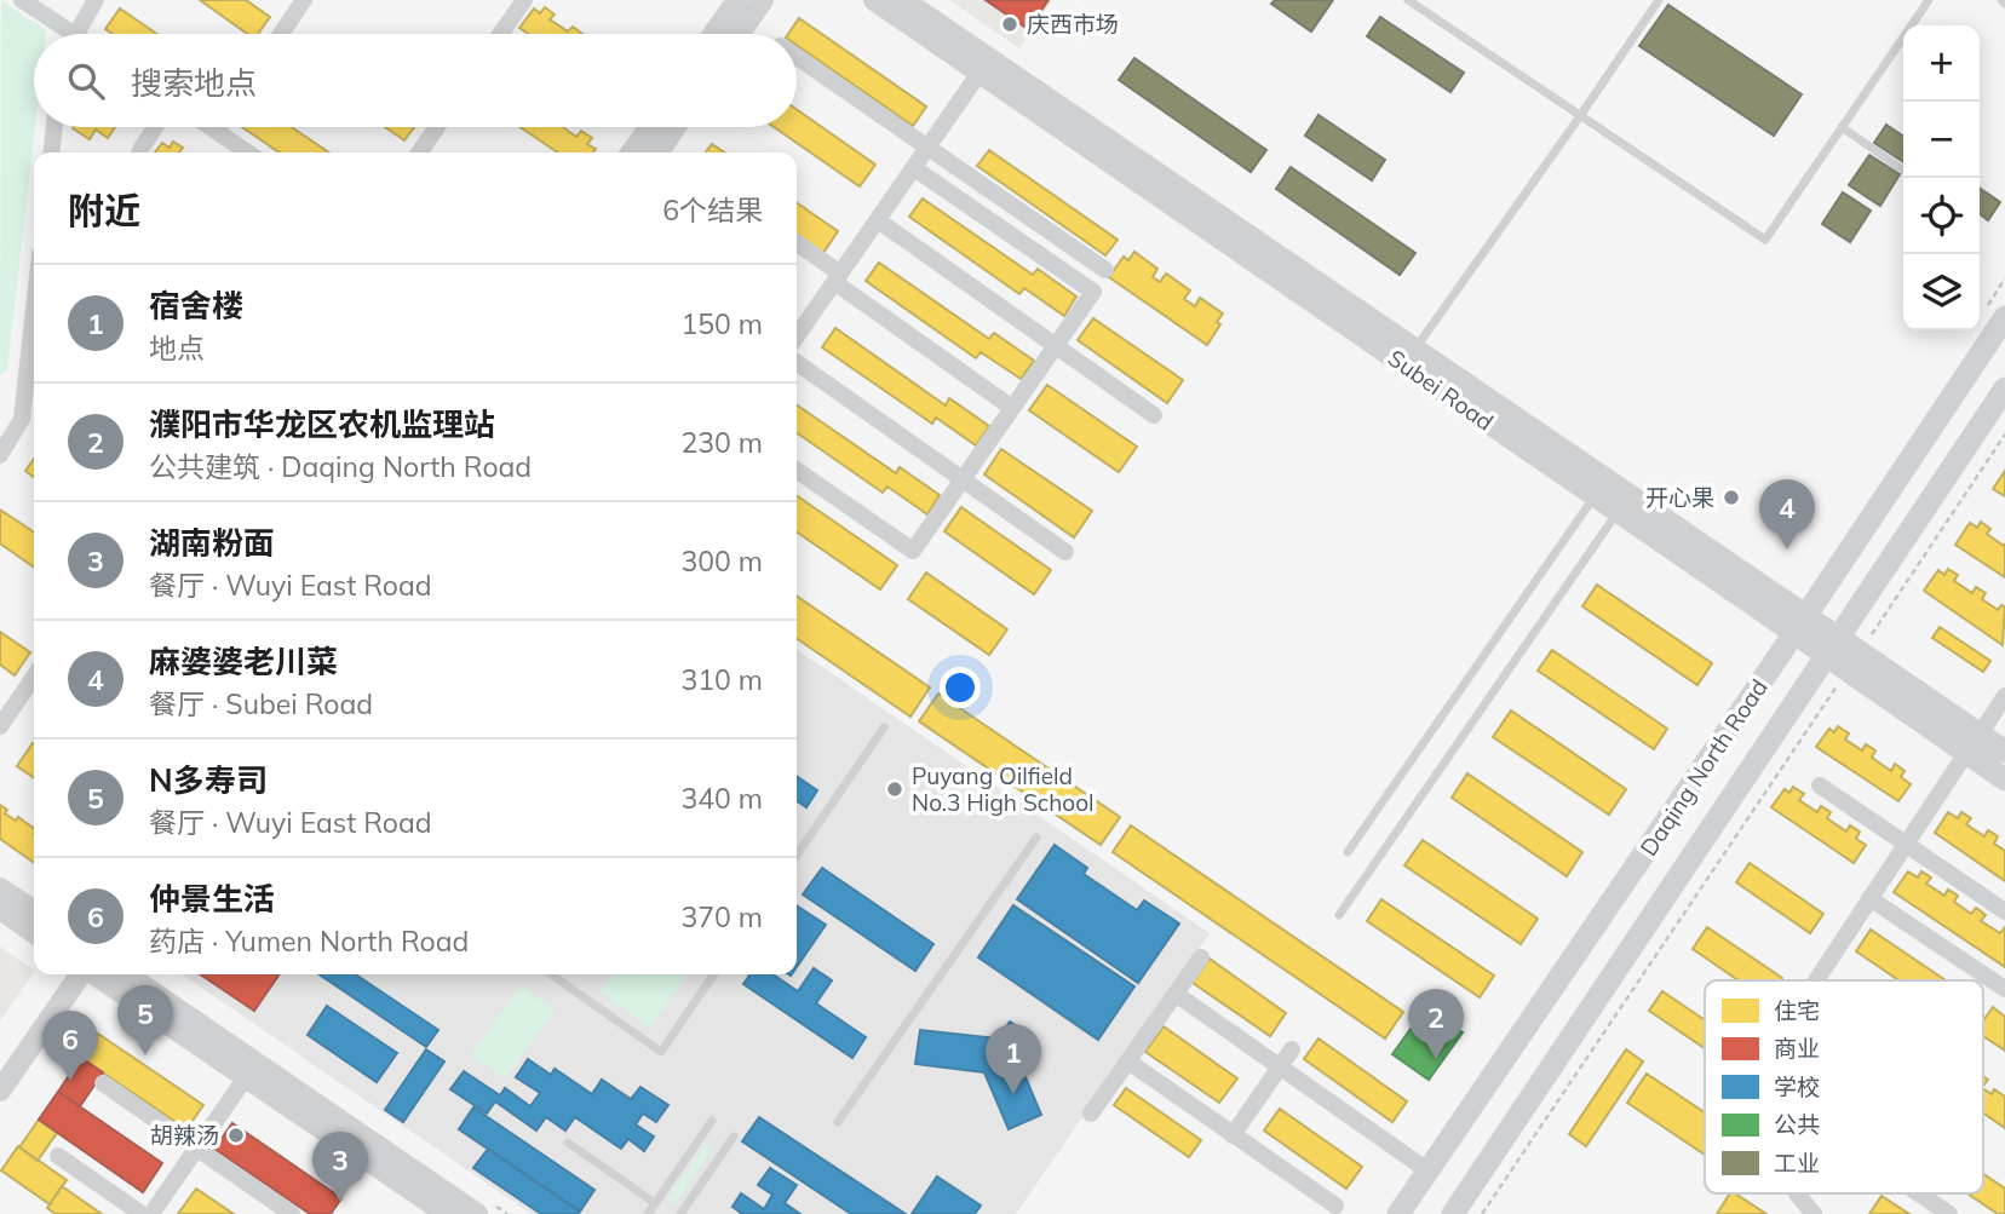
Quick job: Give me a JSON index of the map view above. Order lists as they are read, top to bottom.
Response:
{
  "streets": {
    "main road": ["Subei Road", "Daqing North Road"]
  },
  "crossings": [
    ["Subei Road", "Daqing North Road"]
  ],
  "places": [
    "庆西市场",
    "开心果",
    "Puyang Oilfield No.3 High School",
    "胡辣汤"
  ],
  "legend": [
    "住宅",
    "商业",
    "学校",
    "公共",
    "工业"
  ],
  "page": {
    "map_buttons": ["+", "−"],
    "search": "搜索地点",
    "heading": ["附近", "6个结果"],
    "list": [
      {
        "mark": "1",
        "name": "宿舍楼",
        "note": "地点",
        "value": "150 m"
      },
      {
        "mark": "2",
        "name": "濮阳市华龙区农机监理站",
        "note": "公共建筑 · Daqing North Road",
        "value": "230 m"
      },
      {
        "mark": "3",
        "name": "湖南粉面",
        "note": "餐厅 · Wuyi East Road",
        "value": "300 m"
      },
      {
        "mark": "4",
        "name": "麻婆婆老川菜",
        "note": "餐厅 · Subei Road",
        "value": "310 m"
      },
      {
        "mark": "5",
        "name": "N多寿司",
        "note": "餐厅 · Wuyi East Road",
        "value": "340 m"
      },
      {
        "mark": "6",
        "name": "仲景生活",
        "note": "药店 · Yumen North Road",
        "value": "370 m"
      }
    ],
    "pins": [
      "4",
      "5",
      "2",
      "6",
      "1",
      "3"
    ]
  }
}
